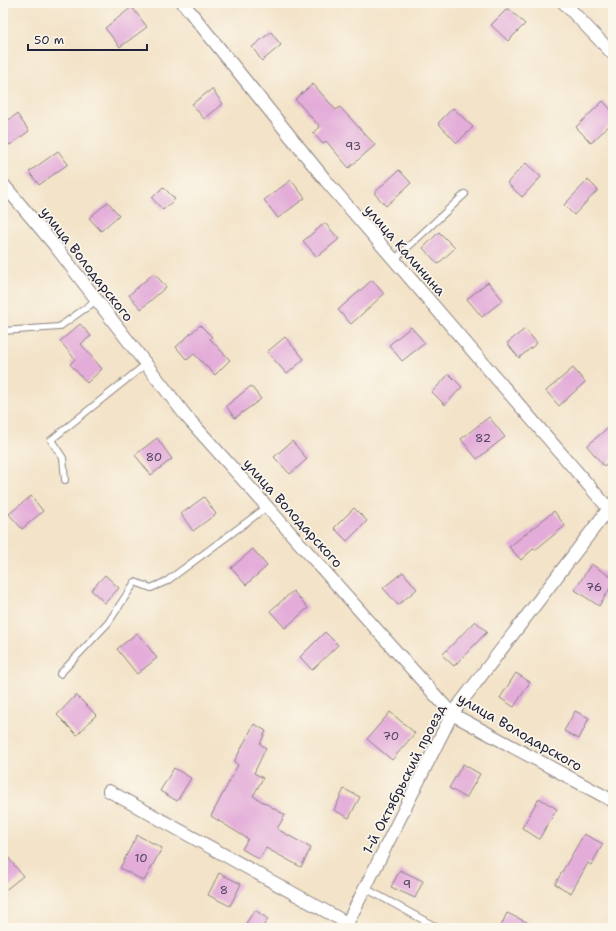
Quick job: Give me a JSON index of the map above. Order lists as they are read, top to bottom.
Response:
{
  "streets": {
    "street": ["улица Калинина", "улица Володарского", "1-й Октябрьский проезд"]
  },
  "crossings": [
    ["улица Калинина", "1-й Октябрьский проезд"],
    ["улица Володарского", "1-й Октябрьский проезд"]
  ],
  "house_numbers": [
    "93",
    "82",
    "80",
    "76",
    "70",
    "10",
    "9",
    "8"
  ],
  "scale_bar": "50 m"
}
